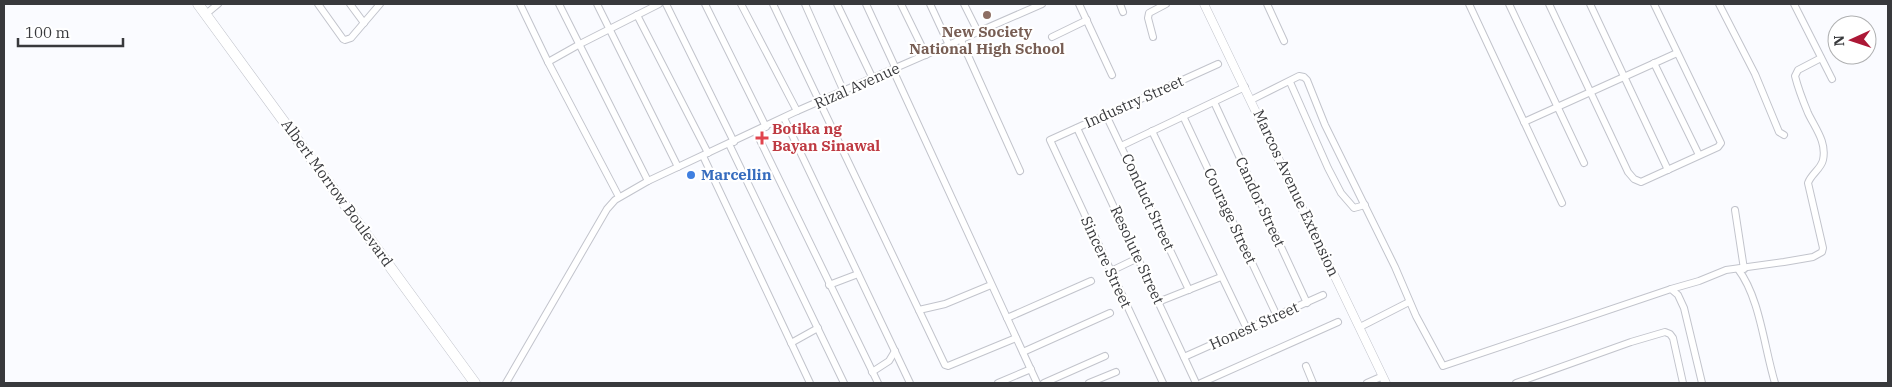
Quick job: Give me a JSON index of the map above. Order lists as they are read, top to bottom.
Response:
{
  "streets": {
    "main road": ["Albert Morrow Boulevard"],
    "street": [
      "Rizal Avenue",
      "Industry Street",
      "Marcos Avenue Extension",
      "Conduct Street",
      "Candor Street",
      "Courage Street",
      "Resolute Street",
      "Sincere Street",
      "Honest Street"
    ]
  },
  "crossings": [
    ["Industry Street", "Conduct Street"],
    ["Industry Street", "Resolute Street"],
    ["Industry Street", "Sincere Street"],
    ["Candor Street", "Honest Street"],
    ["Courage Street", "Honest Street"],
    ["Resolute Street", "Honest Street"]
  ],
  "places": {
    "other": ["New Society National High School", "Marcellin"],
    "health": ["Botika ng Bayan Sinawal"]
  },
  "scale_bar": "100 m",
  "north": "left"
}
